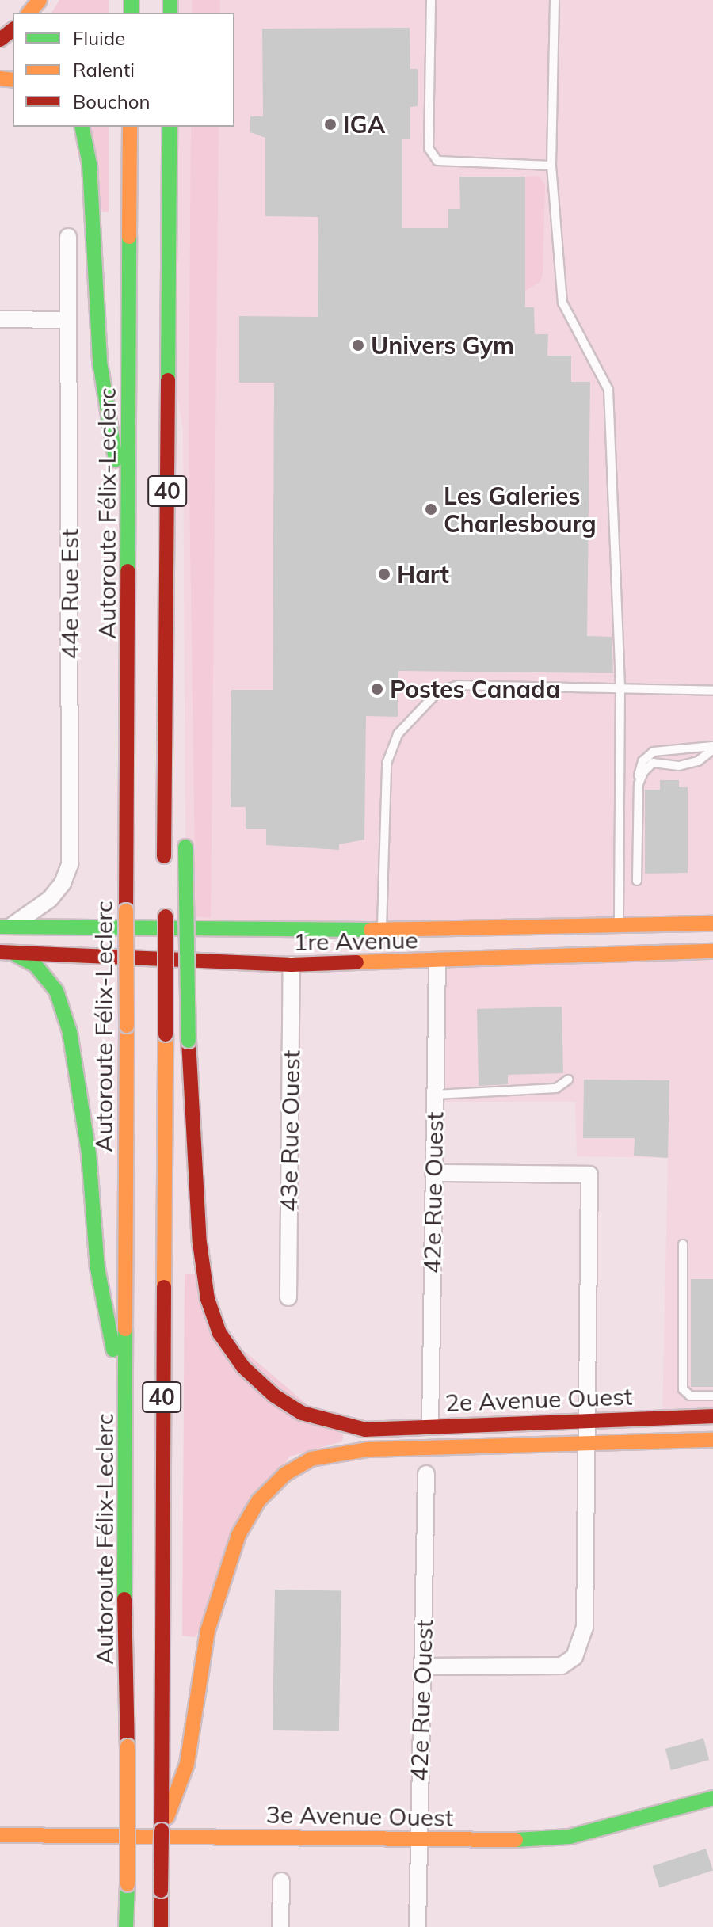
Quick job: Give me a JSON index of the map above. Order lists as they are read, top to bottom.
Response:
{
  "streets": {
    "main road": [
      "40",
      "Autoroute Félix-Leclerc",
      "1re Avenue",
      "2e Avenue Ouest",
      "3e Avenue Ouest"
    ],
    "street": ["44e Rue Est", "43e Rue Ouest", "42e Rue Ouest"]
  },
  "crossings": [
    ["40", "2e Avenue Ouest"],
    ["44e Rue Est", "1re Avenue"],
    ["1re Avenue", "43e Rue Ouest"],
    ["1re Avenue", "42e Rue Ouest"],
    ["42e Rue Ouest", "2e Avenue Ouest"],
    ["42e Rue Ouest", "3e Avenue Ouest"]
  ],
  "places": [
    "IGA",
    "Univers Gym",
    "Les Galeries Charlesbourg",
    "Hart",
    "Postes Canada"
  ],
  "legend": ["Fluide", "Ralenti", "Bouchon"]
}
